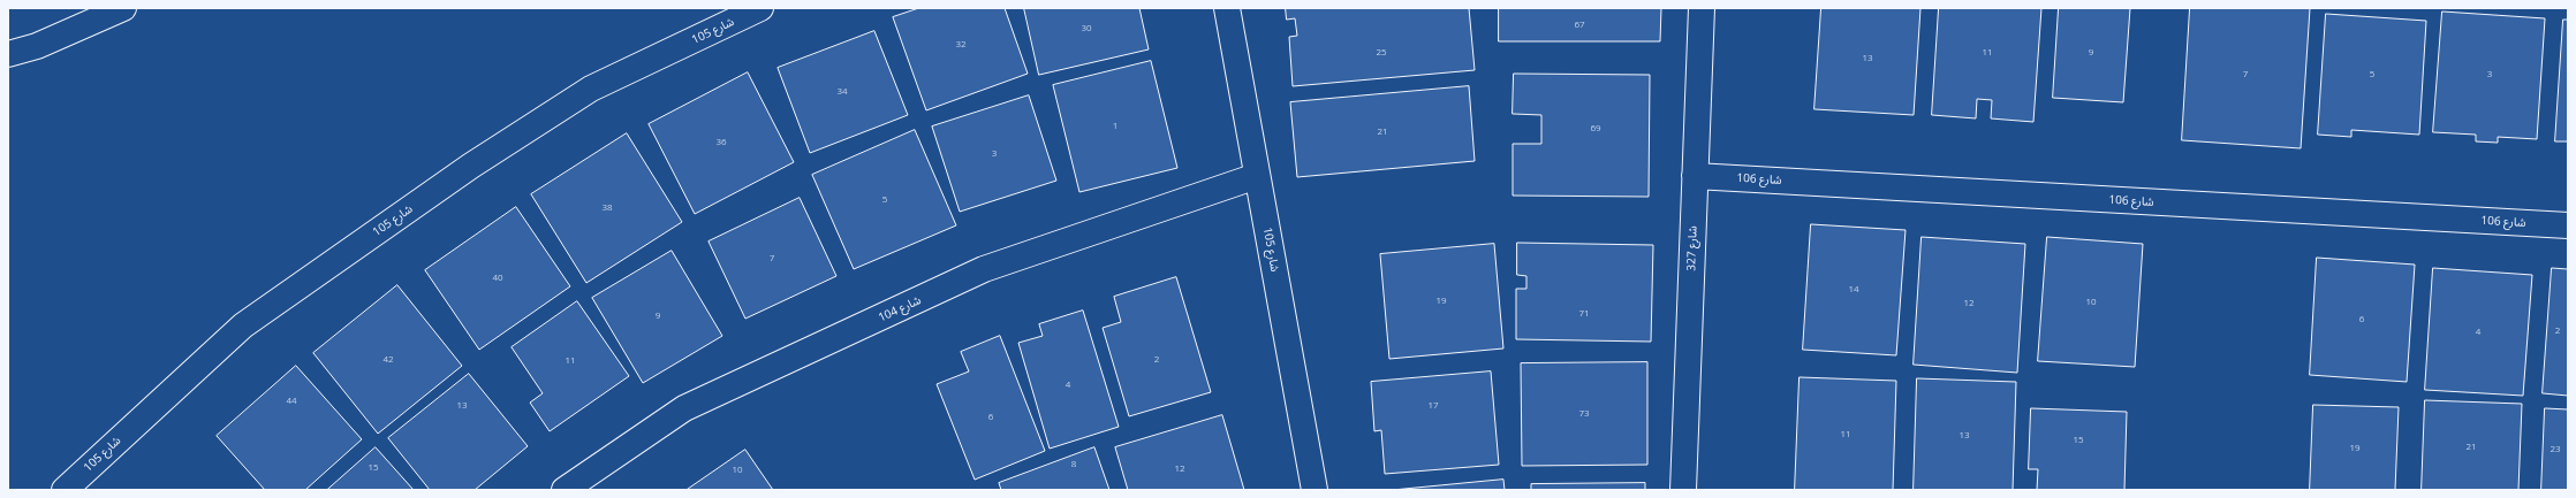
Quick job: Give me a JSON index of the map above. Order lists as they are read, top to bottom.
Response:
{
  "streets": {
    "street": [
      "شارع 105",
      "شارع 106",
      "شارع 327",
      "شارع 104"
    ]
  },
  "crossings": [
    ["شارع 105", "شارع 104"],
    ["شارع 106", "شارع 327"]
  ],
  "house_numbers": [
    "67",
    "30",
    "32",
    "25",
    "11",
    "9",
    "13",
    "7",
    "5",
    "3",
    "34",
    "1",
    "69",
    "21",
    "36",
    "3",
    "5",
    "38",
    "7",
    "40",
    "14",
    "19",
    "10",
    "12",
    "71",
    "9",
    "6",
    "2",
    "4",
    "42",
    "2",
    "11",
    "4",
    "44",
    "13",
    "17",
    "73",
    "6",
    "11",
    "13",
    "15",
    "21",
    "19",
    "23",
    "8",
    "15",
    "12",
    "10"
  ]
}
